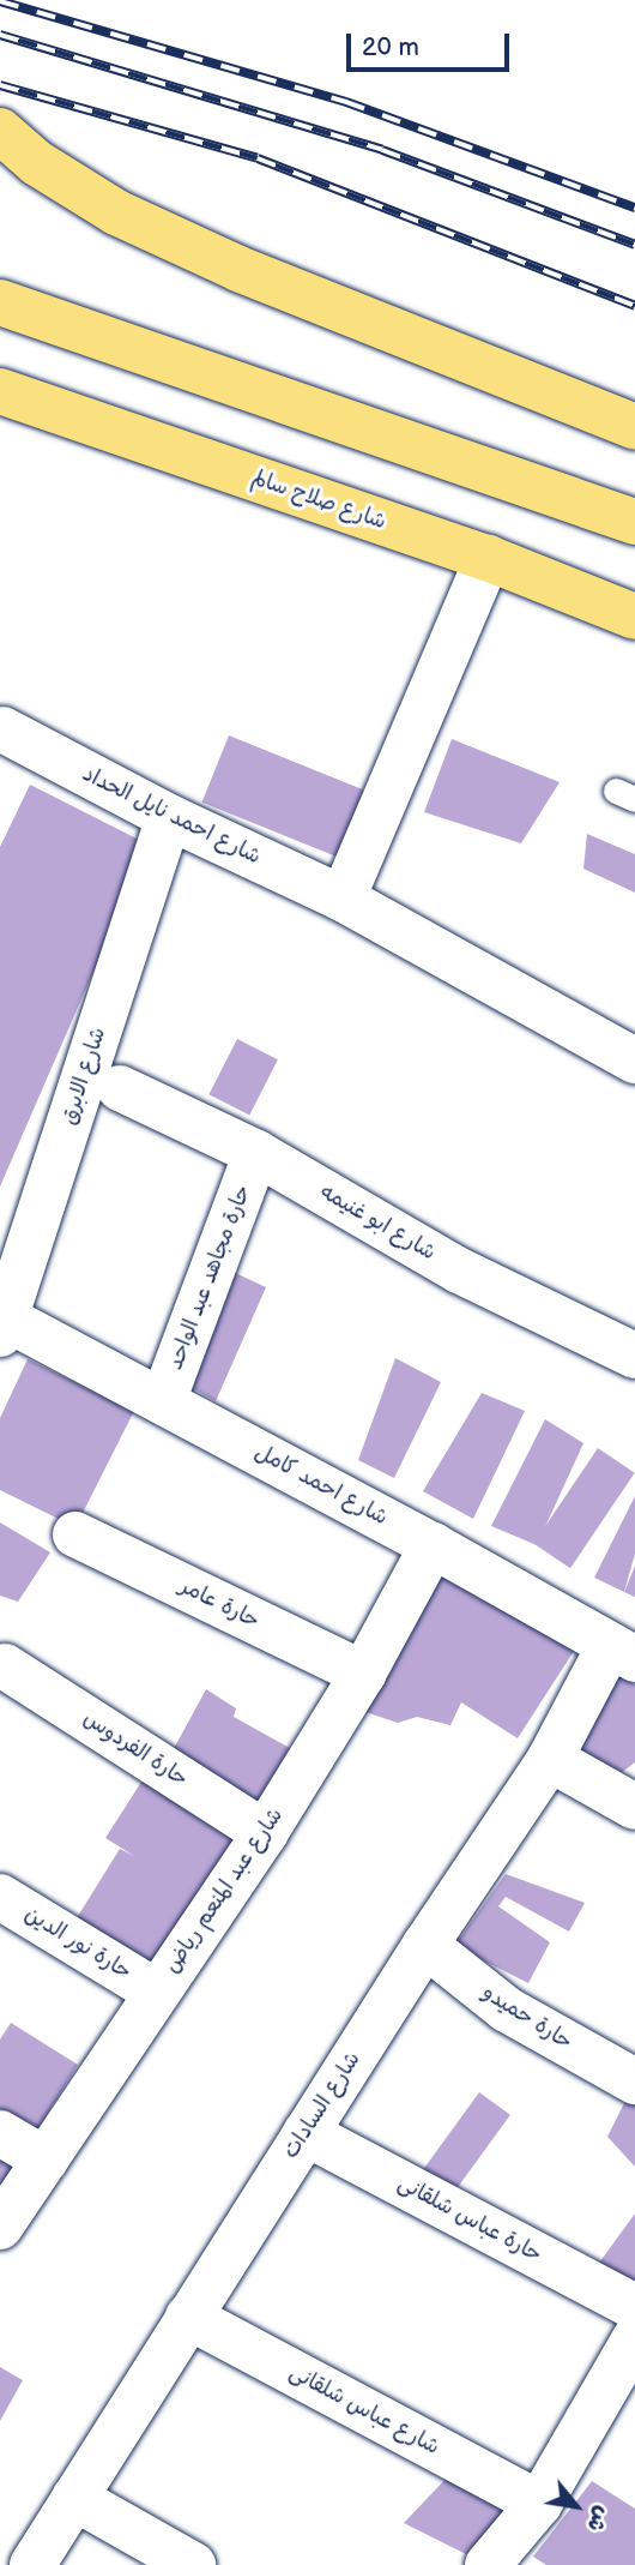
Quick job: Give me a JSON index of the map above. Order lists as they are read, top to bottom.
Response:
{
  "streets": {
    "highway": ["شارع صلاح سالم"],
    "street": [
      "شارع احمد نايل الحداد",
      "شارع الابرق",
      "شارع ابو غنيمه",
      "حارة مجاهد عبد الواحد",
      "شارع احمد كامل",
      "حارة عامر",
      "حارة الفردوس",
      "شارع عبد المنعم رياض",
      "حارة نور الدين",
      "حارة حميدو",
      "شارع السادات",
      "حارة عباس شلقانى",
      "شارع عباس شلقانى"
    ]
  },
  "crossings": [
    ["شارع احمد نايل الحداد", "شارع الابرق"],
    ["شارع الابرق", "شارع احمد كامل"],
    ["شارع ابو غنيمه", "حارة مجاهد عبد الواحد"],
    ["حارة مجاهد عبد الواحد", "شارع احمد كامل"],
    ["شارع احمد كامل", "شارع عبد المنعم رياض"],
    ["شارع احمد كامل", "شارع السادات"],
    ["حارة عامر", "شارع عبد المنعم رياض"],
    ["حارة الفردوس", "شارع عبد المنعم رياض"],
    ["شارع عبد المنعم رياض", "حارة نور الدين"],
    ["حارة حميدو", "شارع السادات"],
    ["شارع السادات", "حارة عباس شلقانى"],
    ["شارع السادات", "شارع عباس شلقانى"]
  ],
  "scale_bar": "20 m",
  "north": "bottom right"
}
